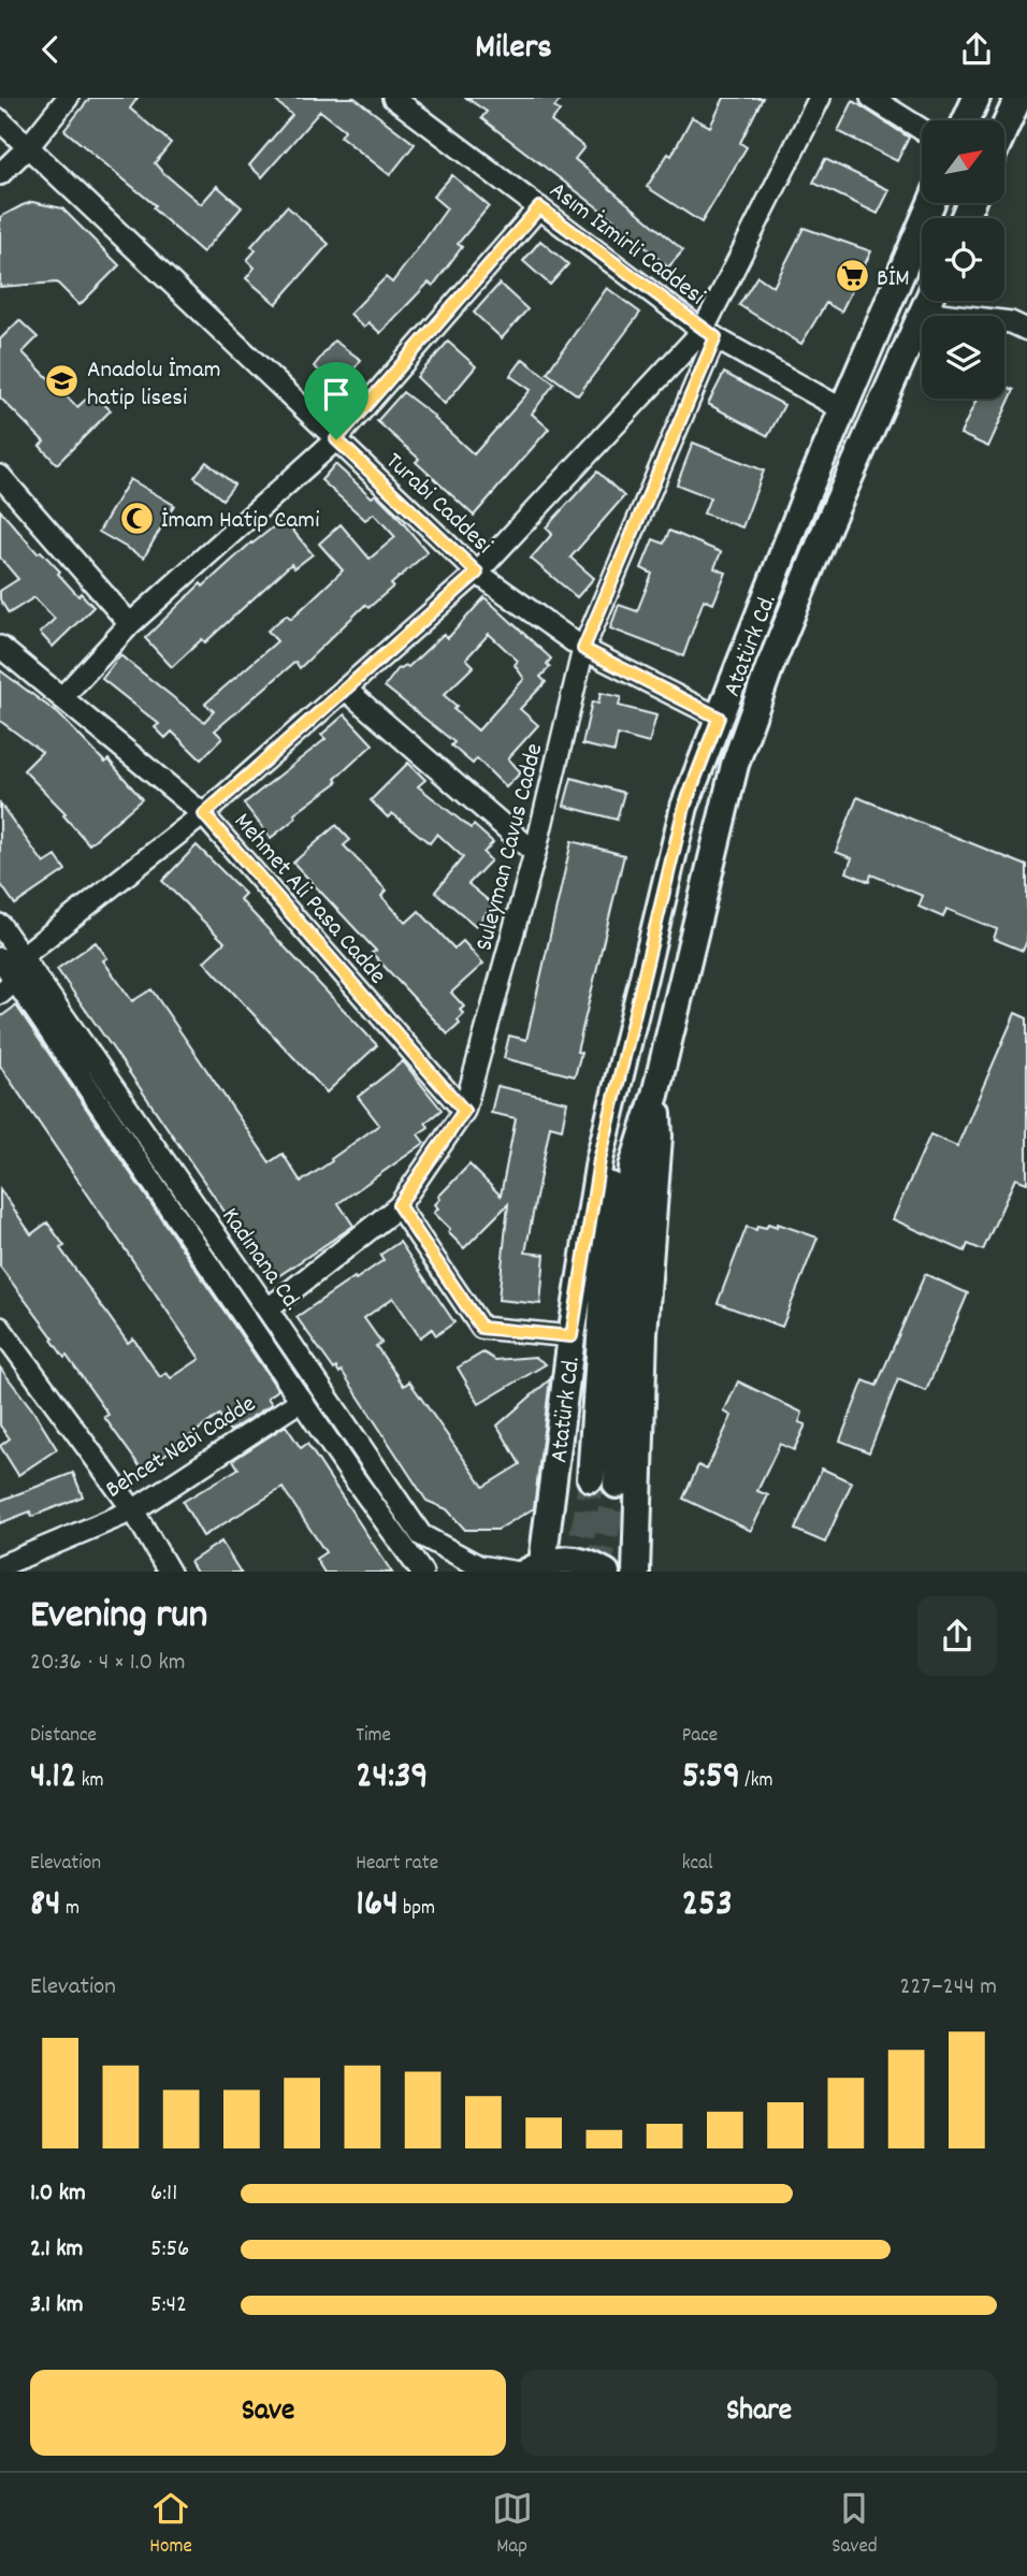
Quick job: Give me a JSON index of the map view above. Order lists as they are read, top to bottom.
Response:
{
  "streets": {
    "main road": ["Atatürk Cd."],
    "street": [
      "Asım İzmirli Caddesi",
      "Turabi Caddesi",
      "Suleyman Cavus Cadde",
      "Mehmet Ali Pasa Cadde",
      "Kadınana Cd.",
      "Behcet Nebi Cadde"
    ]
  },
  "crossings": [
    ["Asım İzmirli Caddesi", "Atatürk Cd."],
    ["Asım İzmirli Caddesi", "Suleyman Cavus Cadde"],
    ["Turabi Caddesi", "Atatürk Cd."],
    ["Turabi Caddesi", "Suleyman Cavus Cadde"],
    ["Atatürk Cd.", "Kadınana Cd."],
    ["Suleyman Cavus Cadde", "Mehmet Ali Pasa Cadde"],
    ["Suleyman Cavus Cadde", "Kadınana Cd."],
    ["Kadınana Cd.", "Behcet Nebi Cadde"]
  ],
  "places": {
    "supermarket": ["BİM"],
    "school or university": ["Anadolu İmam hatip lisesi"],
    "mosque": ["İmam Hatip Cami"]
  },
  "north": "top right",
  "page": {
    "header": "Milers",
    "heading": ["Evening run", "20:36 · 4 × 1.0 km"],
    "stats": [
      ["Distance", "4.12 km"],
      ["Time", "24:39"],
      ["Pace", "5:59 /km"],
      ["Elevation", "84 m"],
      ["Heart rate", "164 bpm"],
      ["kcal", "253"]
    ],
    "chart": ["Elevation", "227–244 m"],
    "list": [
      {
        "name": "1.0 km",
        "note": "6:11"
      },
      {
        "name": "2.1 km",
        "note": "5:56"
      },
      {
        "name": "3.1 km",
        "note": "5:42"
      }
    ],
    "buttons": ["Save", "Share"],
    "tabs": ["Home", "Map", "Saved"]
  }
}
